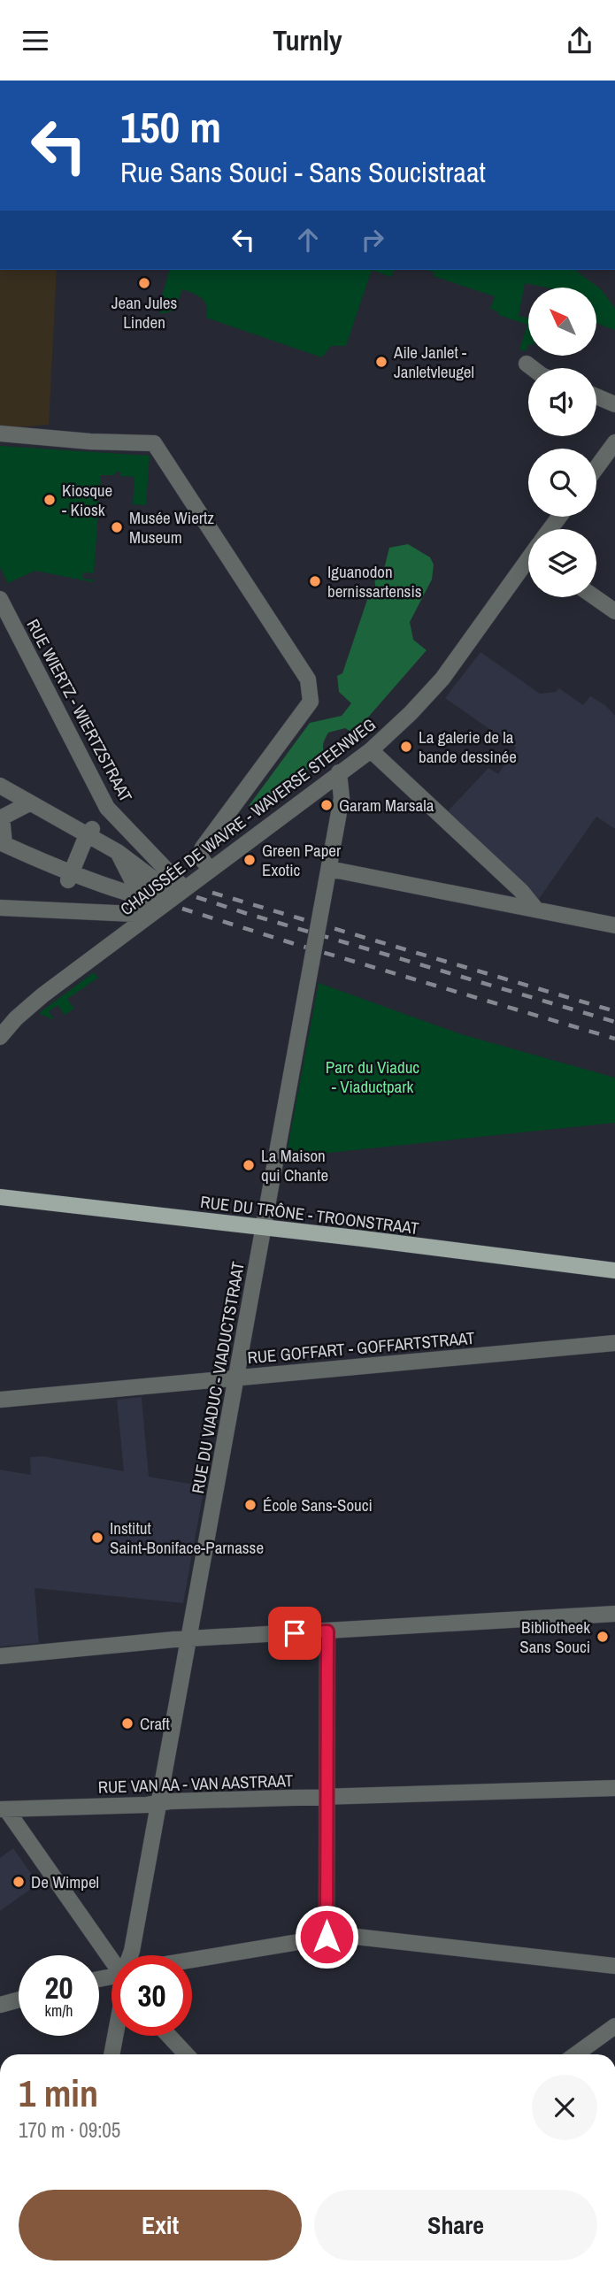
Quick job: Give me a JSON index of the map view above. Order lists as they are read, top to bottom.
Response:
{
  "streets": {
    "main road": ["RUE DU TRÔNE - TROONSTRAAT"],
    "street": [
      "RUE WIERTZ - WIERTZSTRAAT",
      "CHAUSSÉE DE WAVRE - WAVERSE STEENWEG",
      "RUE GOFFART - GOFFARTSTRAAT",
      "RUE DU VIADUC - VIADUCTSTRAAT",
      "RUE VAN AA - VAN AASTRAAT"
    ]
  },
  "crossings": [
    ["RUE WIERTZ - WIERTZSTRAAT", "CHAUSSÉE DE WAVRE - WAVERSE STEENWEG"],
    ["CHAUSSÉE DE WAVRE - WAVERSE STEENWEG", "RUE DU VIADUC - VIADUCTSTRAAT"],
    ["RUE DU TRÔNE - TROONSTRAAT", "RUE DU VIADUC - VIADUCTSTRAAT"],
    ["RUE GOFFART - GOFFARTSTRAAT", "RUE DU VIADUC - VIADUCTSTRAAT"],
    ["RUE DU VIADUC - VIADUCTSTRAAT", "RUE VAN AA - VAN AASTRAAT"]
  ],
  "parks": ["Parc du Viaduc - Viaductpark"],
  "places": [
    "Jean Jules Linden",
    "Aile Janlet - Janletvleugel",
    "Kiosque - Kiosk",
    "Musée Wiertz Museum",
    "Iguanodon bernissartensis",
    "La galerie de la bande dessinée",
    "Garam Marsala",
    "Green Paper Exotic",
    "La Maison qui Chante",
    "École Sans-Souci",
    "Institut Saint-Boniface-Parnasse",
    "Bibliotheek Sans Souci",
    "Craft",
    "De Wimpel"
  ],
  "north": "top left",
  "page": {
    "header": "Turnly",
    "turn": ["150 m", "Rue Sans Souci - Sans Soucistraat"],
    "speed": "20 km/h",
    "limit": "30",
    "heading": ["1 min", "170 m · 09:05"],
    "buttons": ["Exit", "Share"]
  }
}
